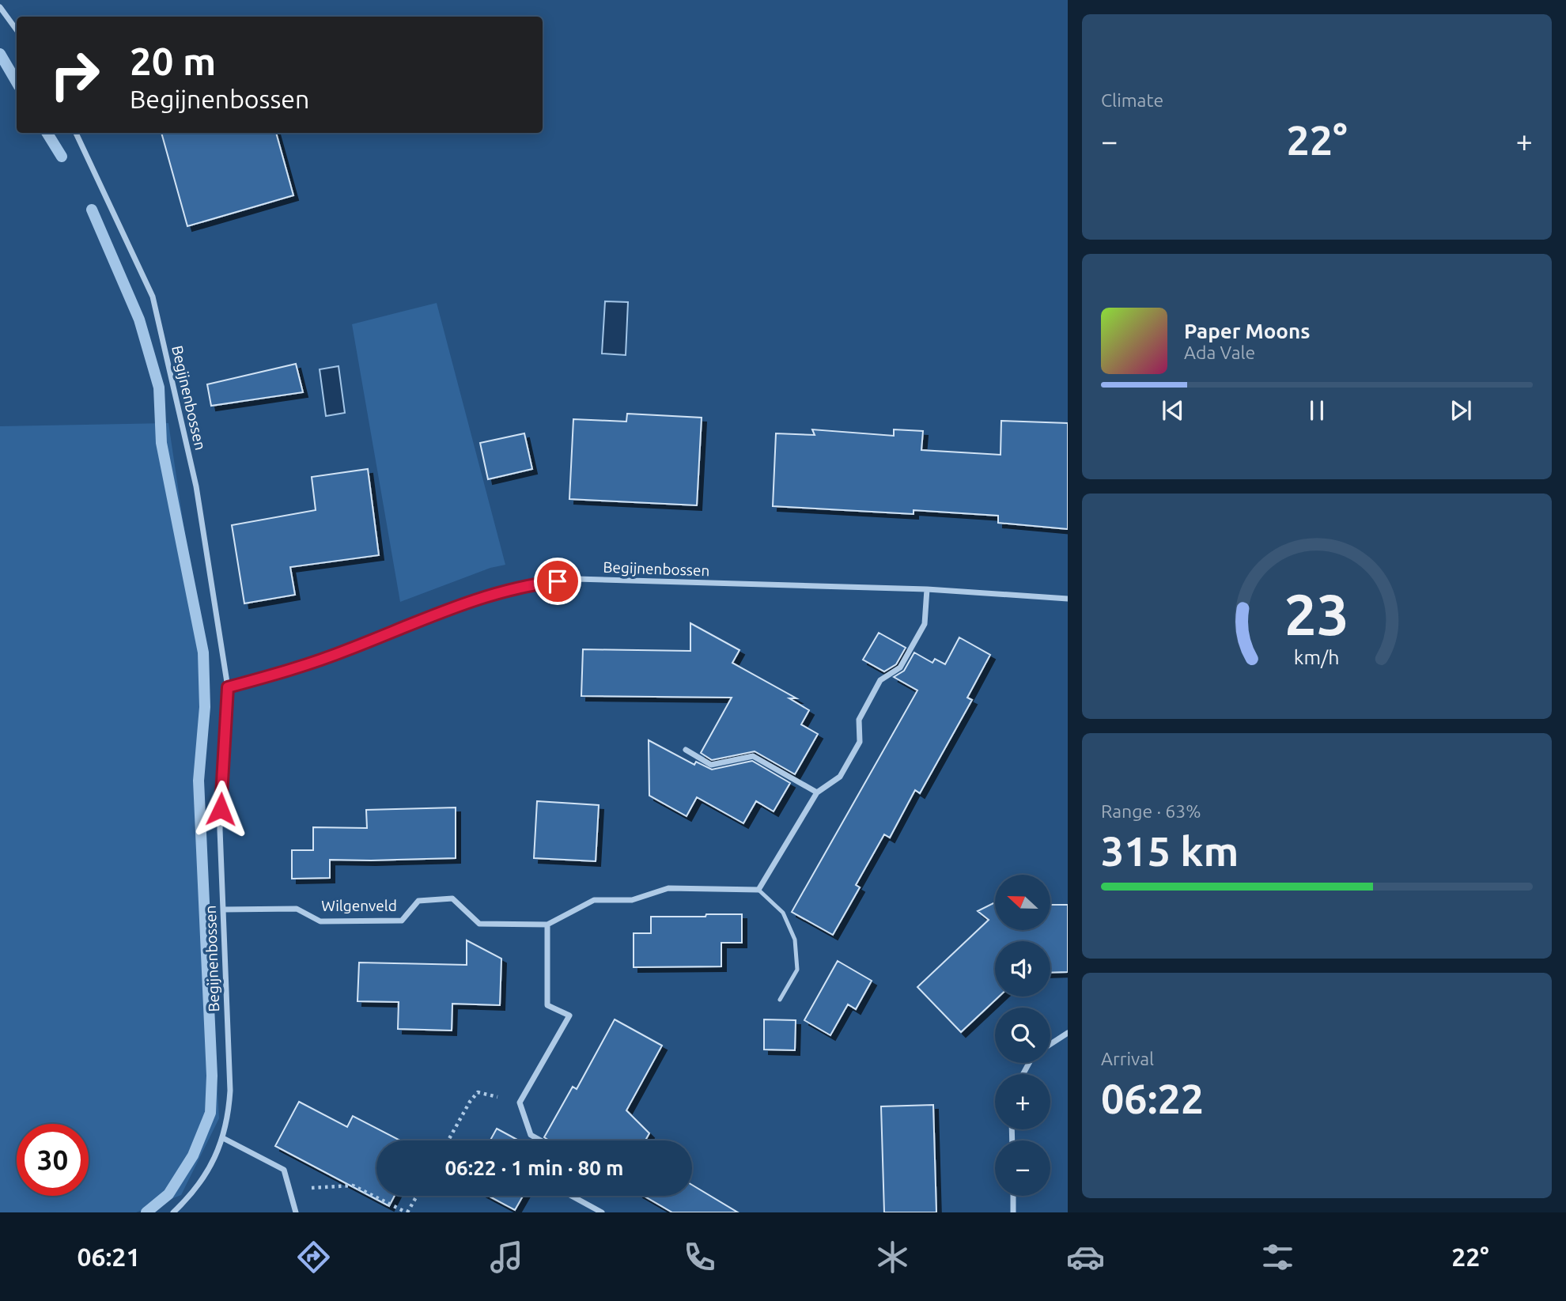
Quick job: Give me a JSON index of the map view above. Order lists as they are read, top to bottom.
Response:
{
  "streets": {
    "street": ["Begijnenbossen", "Wilgenveld"]
  },
  "crossings": [
    ["Begijnenbossen", "Wilgenveld"]
  ],
  "north": "left",
  "page": {
    "tile": [
      "Climate",
      ["Range · 63%", "315 km"],
      ["Arrival", "06:22"]
    ],
    "turn": ["20 m", "Begijnenbossen"],
    "heat": ["−", "22°", "+"],
    "song": ["Paper Moons", "Ada Vale"],
    "map_buttons": ["+", "−"],
    "limit": "30",
    "trip": "06:22 · 1 min · 80 m",
    "tabs": ["06:21", "22°"],
    "gauge": ["23", "km/h"]
  }
}
